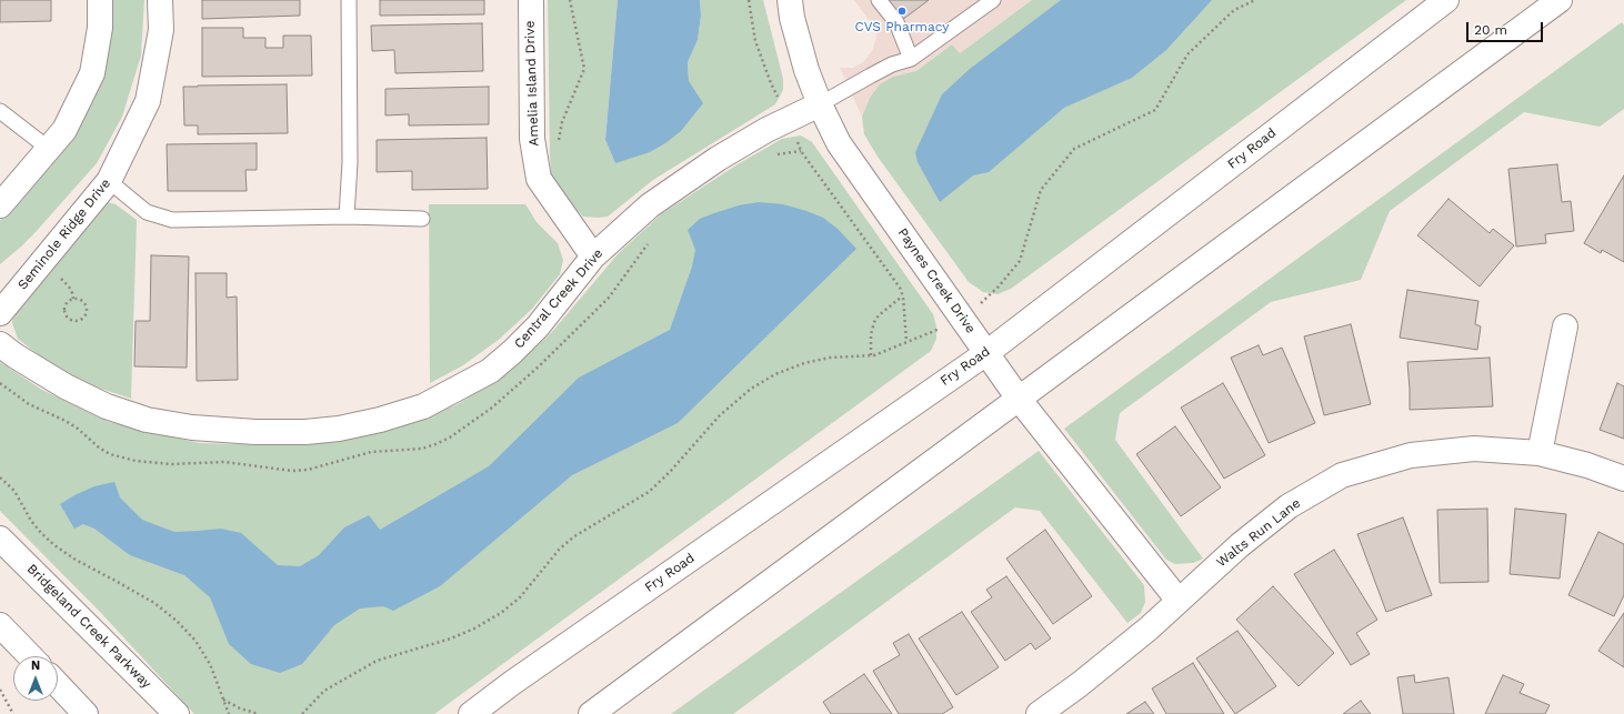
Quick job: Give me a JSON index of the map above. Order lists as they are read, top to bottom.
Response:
{
  "streets": {
    "street": [
      "Amelia Island Drive",
      "Fry Road",
      "Seminole Ridge Drive",
      "Paynes Creek Drive",
      "Central Creek Drive",
      "Walts Run Lane",
      "Bridgeland Creek Parkway"
    ]
  },
  "crossings": [
    ["Amelia Island Drive", "Central Creek Drive"],
    ["Fry Road", "Paynes Creek Drive"],
    ["Paynes Creek Drive", "Central Creek Drive"],
    ["Paynes Creek Drive", "Walts Run Lane"]
  ],
  "places": ["CVS Pharmacy"],
  "scale_bar": "20 m",
  "north": "top"
}
